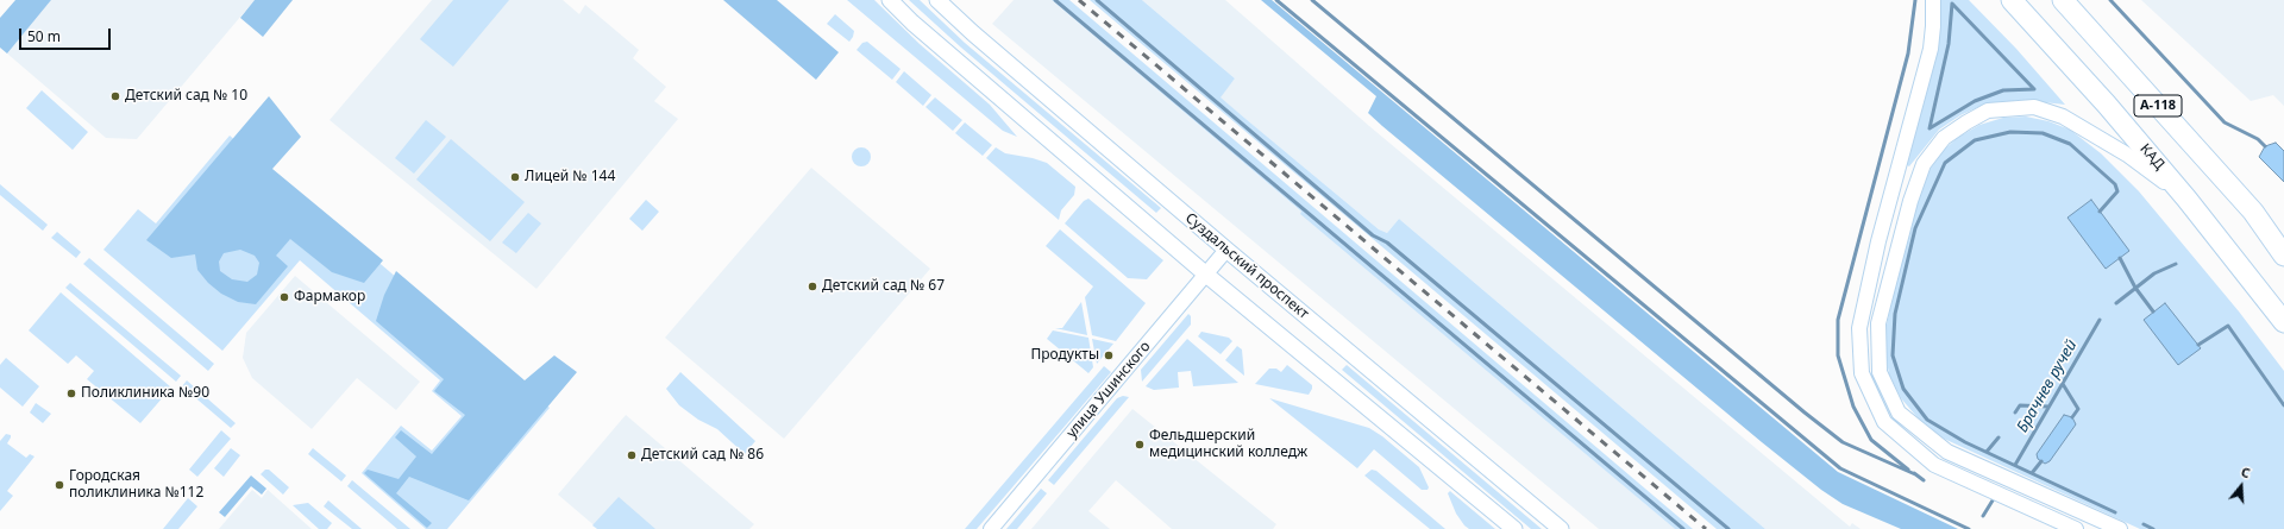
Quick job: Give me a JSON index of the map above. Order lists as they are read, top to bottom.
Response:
{
  "streets": {
    "highway": ["А-118", "КАД"],
    "main road": ["Суздальский проспект"],
    "street": ["улица Ушинского"]
  },
  "crossings": [
    ["Суздальский проспект", "улица Ушинского"]
  ],
  "water": ["Брачнев ручей"],
  "places": [
    "Детский сад № 10",
    "Лицей № 144",
    "Детский сад № 67",
    "Фармакор",
    "Продукты",
    "Поликлиника №90",
    "Фельдшерский медицинский колледж",
    "Детский сад № 86",
    "Городская поликлиника №112"
  ],
  "scale_bar": "50 m",
  "north": "top"
}
